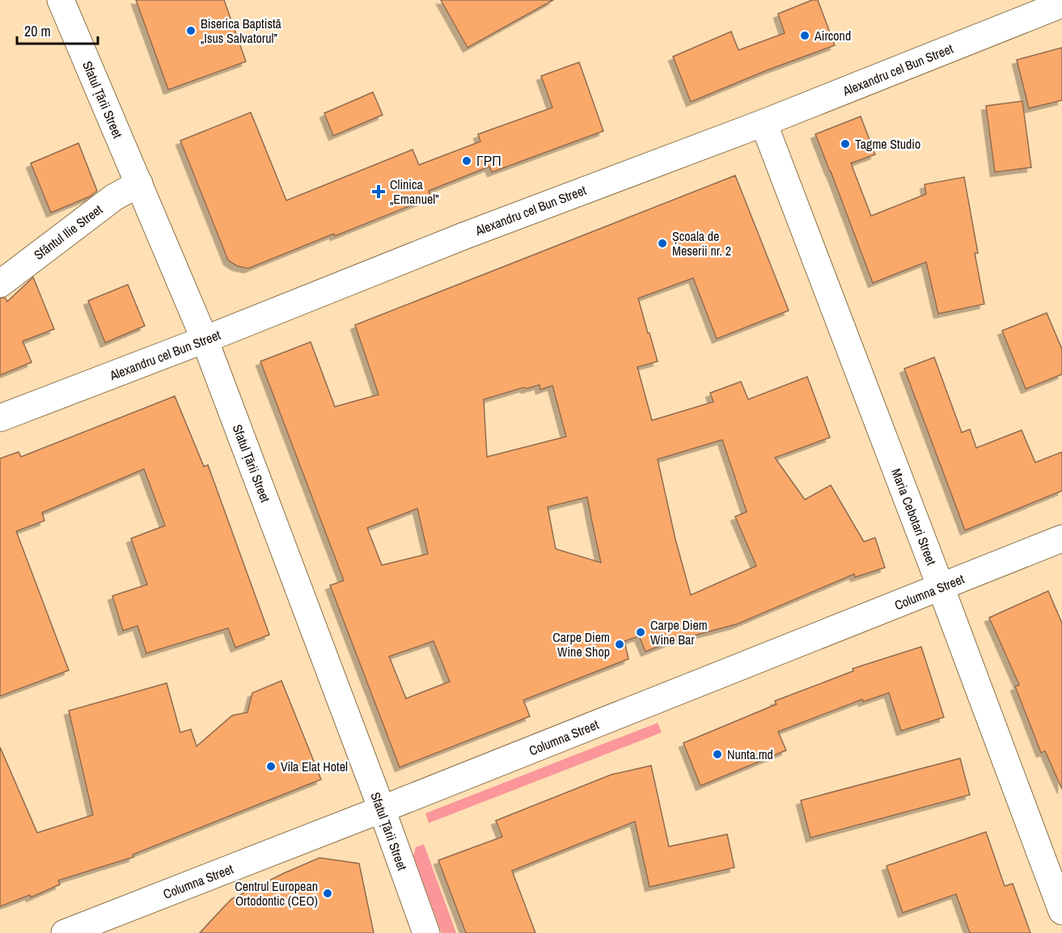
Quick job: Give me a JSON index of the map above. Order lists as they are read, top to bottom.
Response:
{
  "streets": {
    "main road": [
      "Alexandru cel Bun Street",
      "Sfatul Țării Street",
      "Sfântul Ilie Street",
      "Maria Cebotari Street",
      "Columna Street"
    ]
  },
  "crossings": [
    ["Alexandru cel Bun Street", "Sfatul Țării Street"],
    ["Alexandru cel Bun Street", "Maria Cebotari Street"],
    ["Sfatul Țării Street", "Sfântul Ilie Street"],
    ["Sfatul Țării Street", "Columna Street"],
    ["Maria Cebotari Street", "Columna Street"]
  ],
  "places": {
    "other": [
      "Biserica Baptistă „Isus Salvatorul”",
      "Aircond",
      "Tagme Studio",
      "ГРП",
      "Școala de Meserii nr. 2",
      "Carpe Diem Wine Bar",
      "Carpe Diem Wine Shop",
      "Nunta.md",
      "Vila Elat Hotel",
      "Centrul European Ortodontic (CEO)"
    ],
    "health": ["Clinica „Emanuel”"]
  },
  "scale_bar": "20 m"
}
